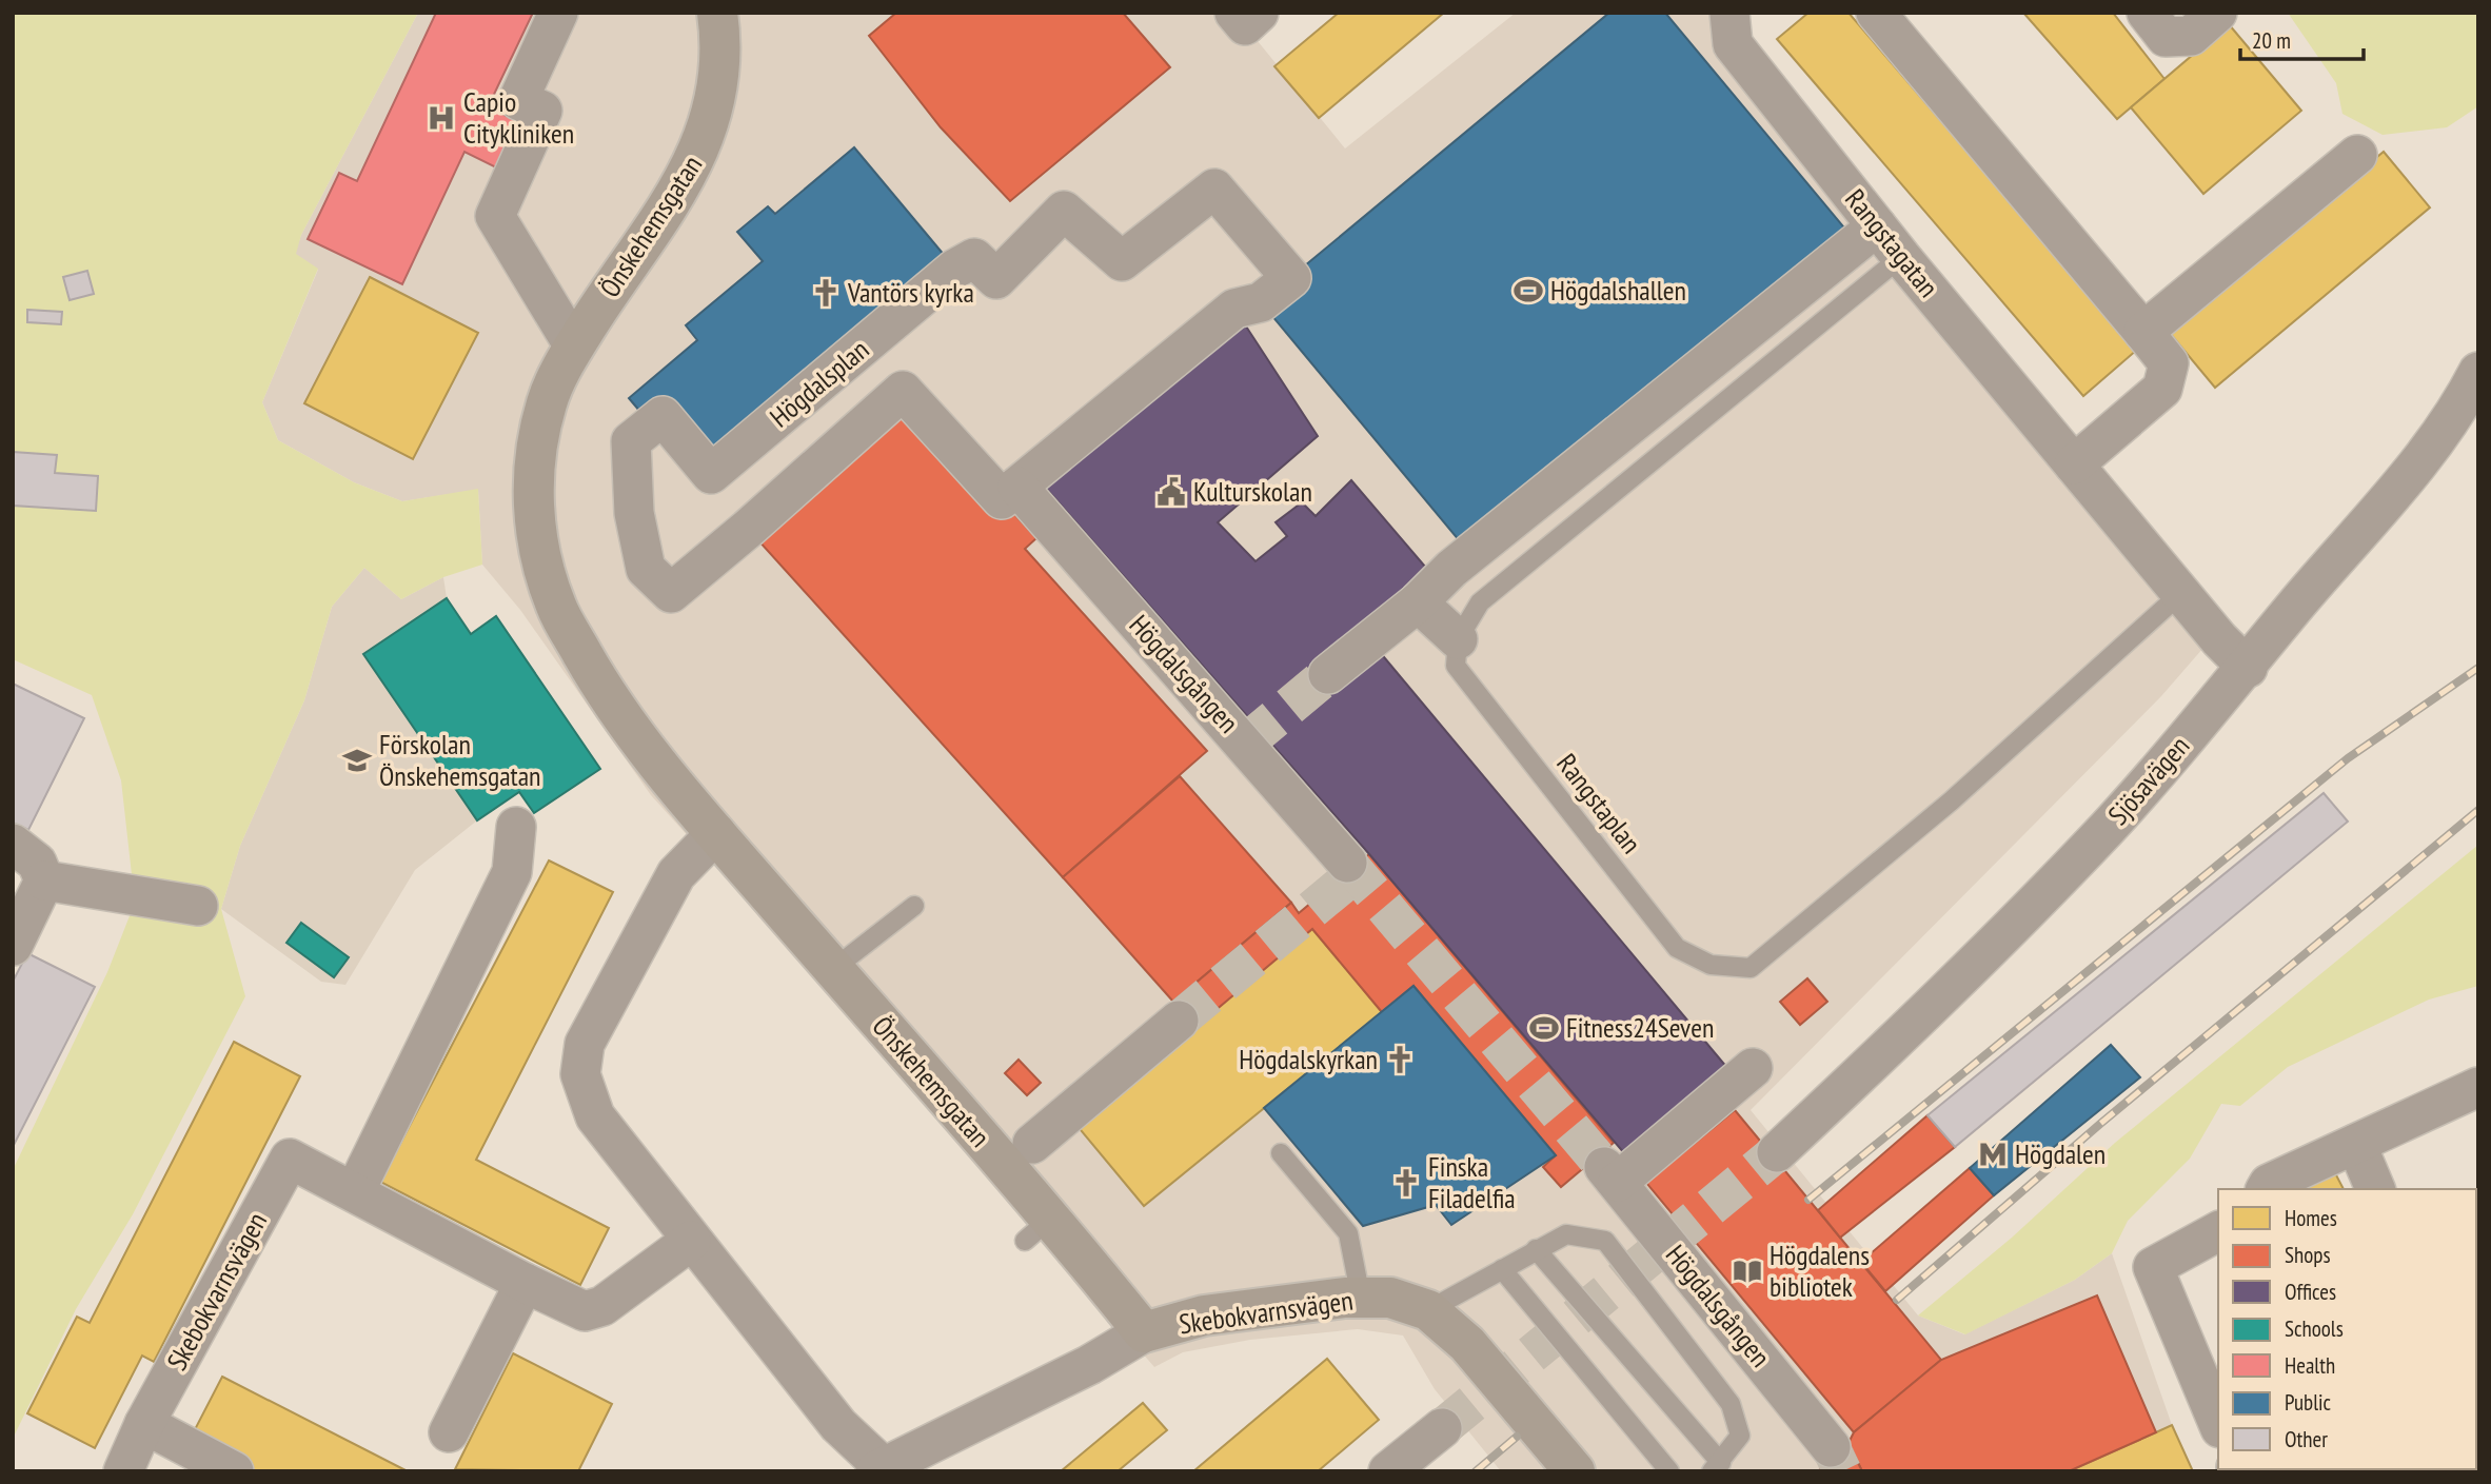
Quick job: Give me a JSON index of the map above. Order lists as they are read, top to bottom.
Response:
{
  "streets": {
    "street": [
      "Önskehemsgatan",
      "Rangstagatan",
      "Högdalsplan",
      "Högdalsgången",
      "Sjösavägen",
      "Skebokvarnsvägen"
    ],
    "lane": ["Rangstaplan"]
  },
  "crossings": [
    ["Önskehemsgatan", "Skebokvarnsvägen"],
    ["Rangstagatan", "Sjösavägen"],
    ["Rangstagatan", "Rangstaplan"],
    ["Högdalsplan", "Högdalsgången"]
  ],
  "places": {
    "hospital": ["Capio Citykliniken"],
    "sports": ["Högdalshallen", "Fitness24Seven"],
    "church": ["Vantörs kyrka", "Högdalskyrkan", "Finska Filadelfia"],
    "public building": ["Kulturskolan"],
    "school or university": ["Förskolan Önskehemsgatan"],
    "metro station": ["Högdalen"],
    "library": ["Högdalens bibliotek"]
  },
  "legend": [
    "Homes",
    "Shops",
    "Offices",
    "Schools",
    "Health",
    "Public",
    "Other"
  ],
  "scale_bar": "20 m"
}
